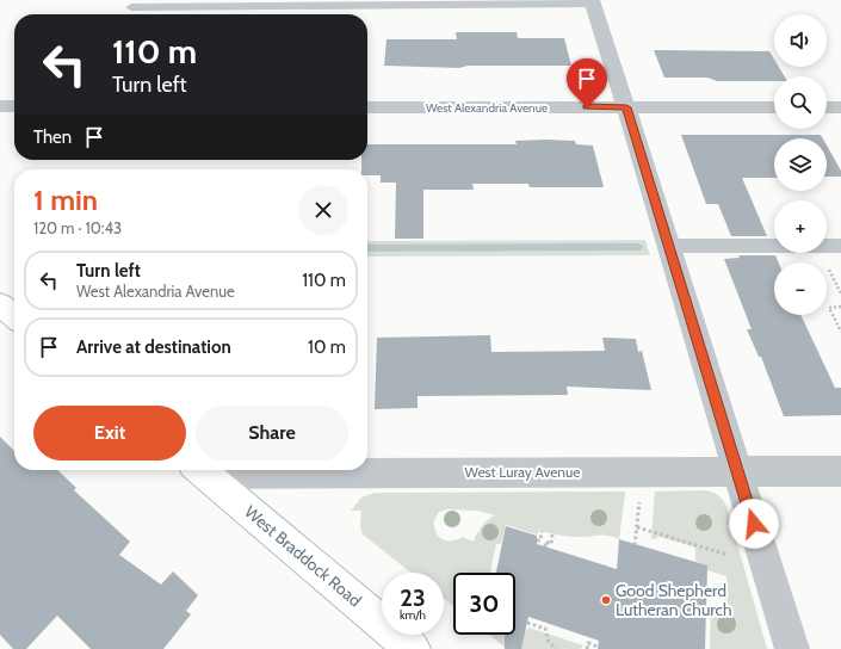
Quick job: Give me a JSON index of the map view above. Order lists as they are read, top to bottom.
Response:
{
  "streets": {
    "main road": ["West Braddock Road"],
    "street": ["West Alexandria Avenue", "West Luray Avenue"]
  },
  "places": ["Good Shepherd Lutheran Church"],
  "page": {
    "map_buttons": ["+", "−"],
    "turn": ["110 m", "Turn left"],
    "then": "Then",
    "heading": ["1 min", "120 m · 10:43"],
    "list": [
      {
        "name": "Turn left",
        "note": "West Alexandria Avenue",
        "value": "110 m"
      },
      {
        "name": "Arrive at destination",
        "value": "10 m"
      }
    ],
    "buttons": ["Exit", "Share"],
    "speed": "23 km/h",
    "limit": "30"
  }
}
